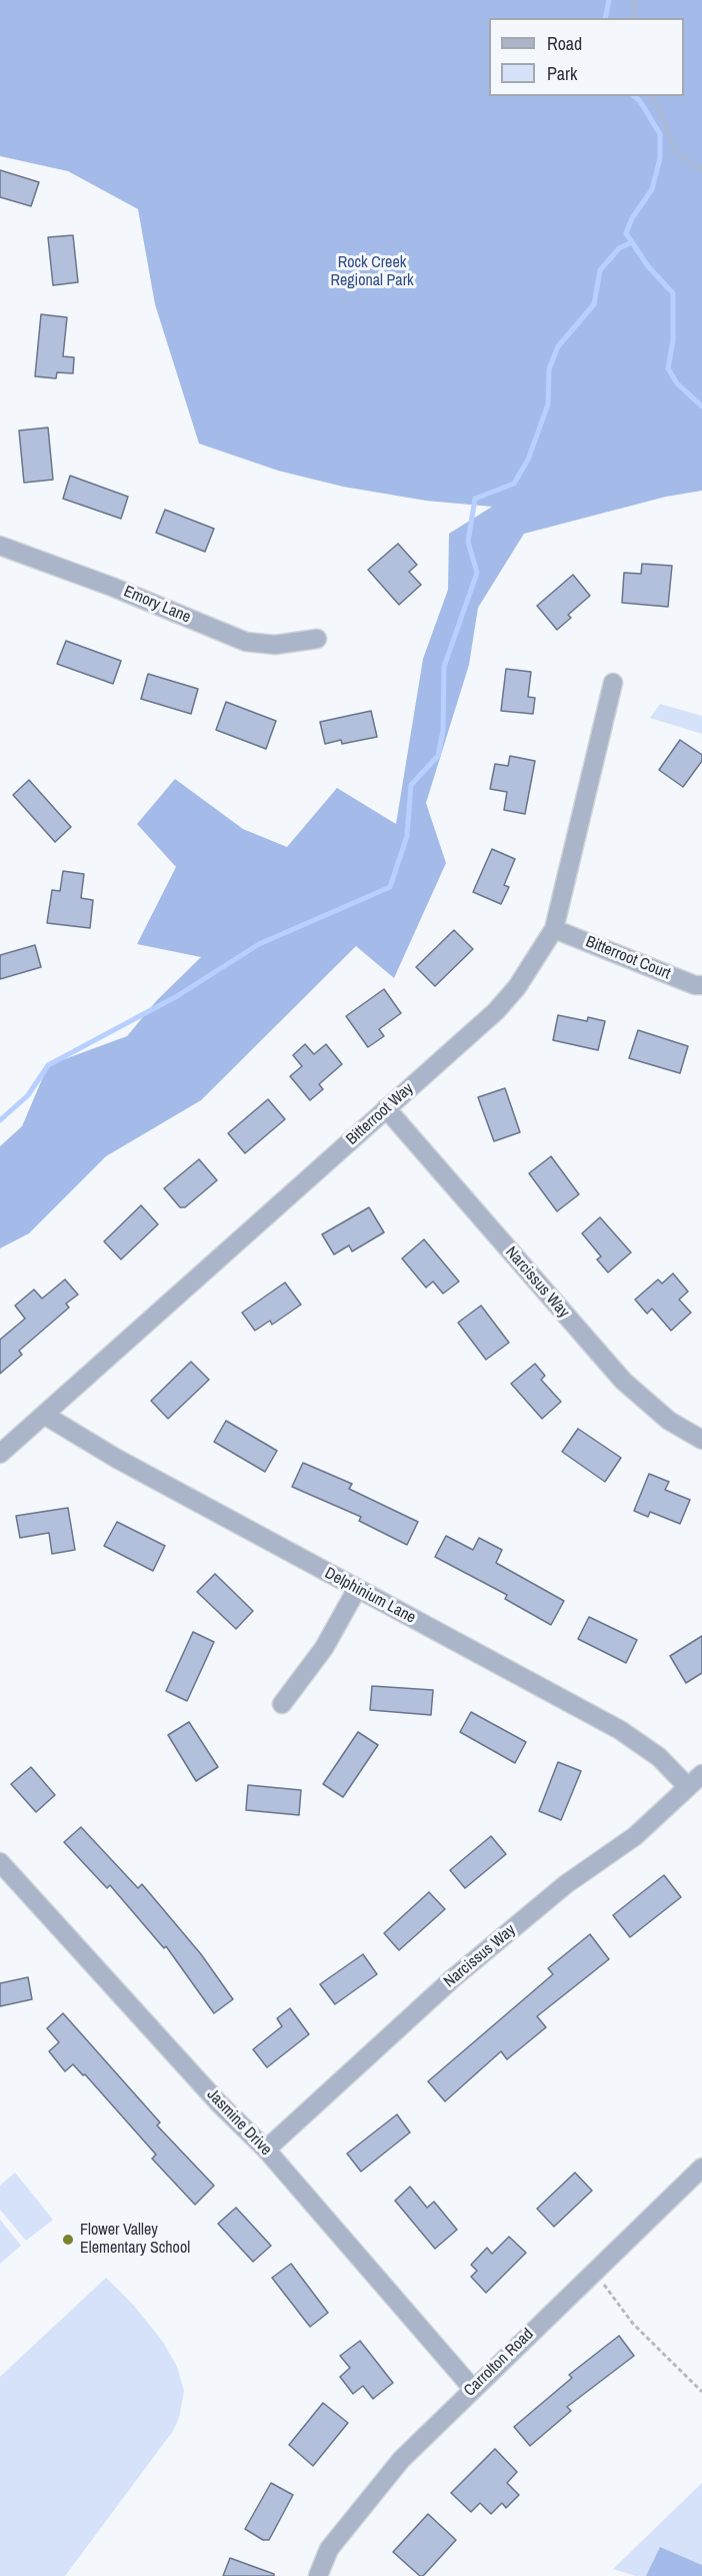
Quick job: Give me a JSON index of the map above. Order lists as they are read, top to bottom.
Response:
{
  "streets": {
    "street": [
      "Emory Lane",
      "Bitterroot Court",
      "Bitterroot Way",
      "Narcissus Way",
      "Delphinium Lane",
      "Jasmine Drive",
      "Carrolton Road"
    ]
  },
  "crossings": [
    ["Bitterroot Court", "Bitterroot Way"],
    ["Bitterroot Way", "Narcissus Way"],
    ["Bitterroot Way", "Delphinium Lane"],
    ["Narcissus Way", "Delphinium Lane"],
    ["Narcissus Way", "Jasmine Drive"],
    ["Jasmine Drive", "Carrolton Road"]
  ],
  "parks": ["Rock Creek Regional Park"],
  "places": ["Flower Valley Elementary School"],
  "legend": ["Road", "Park"]
}
